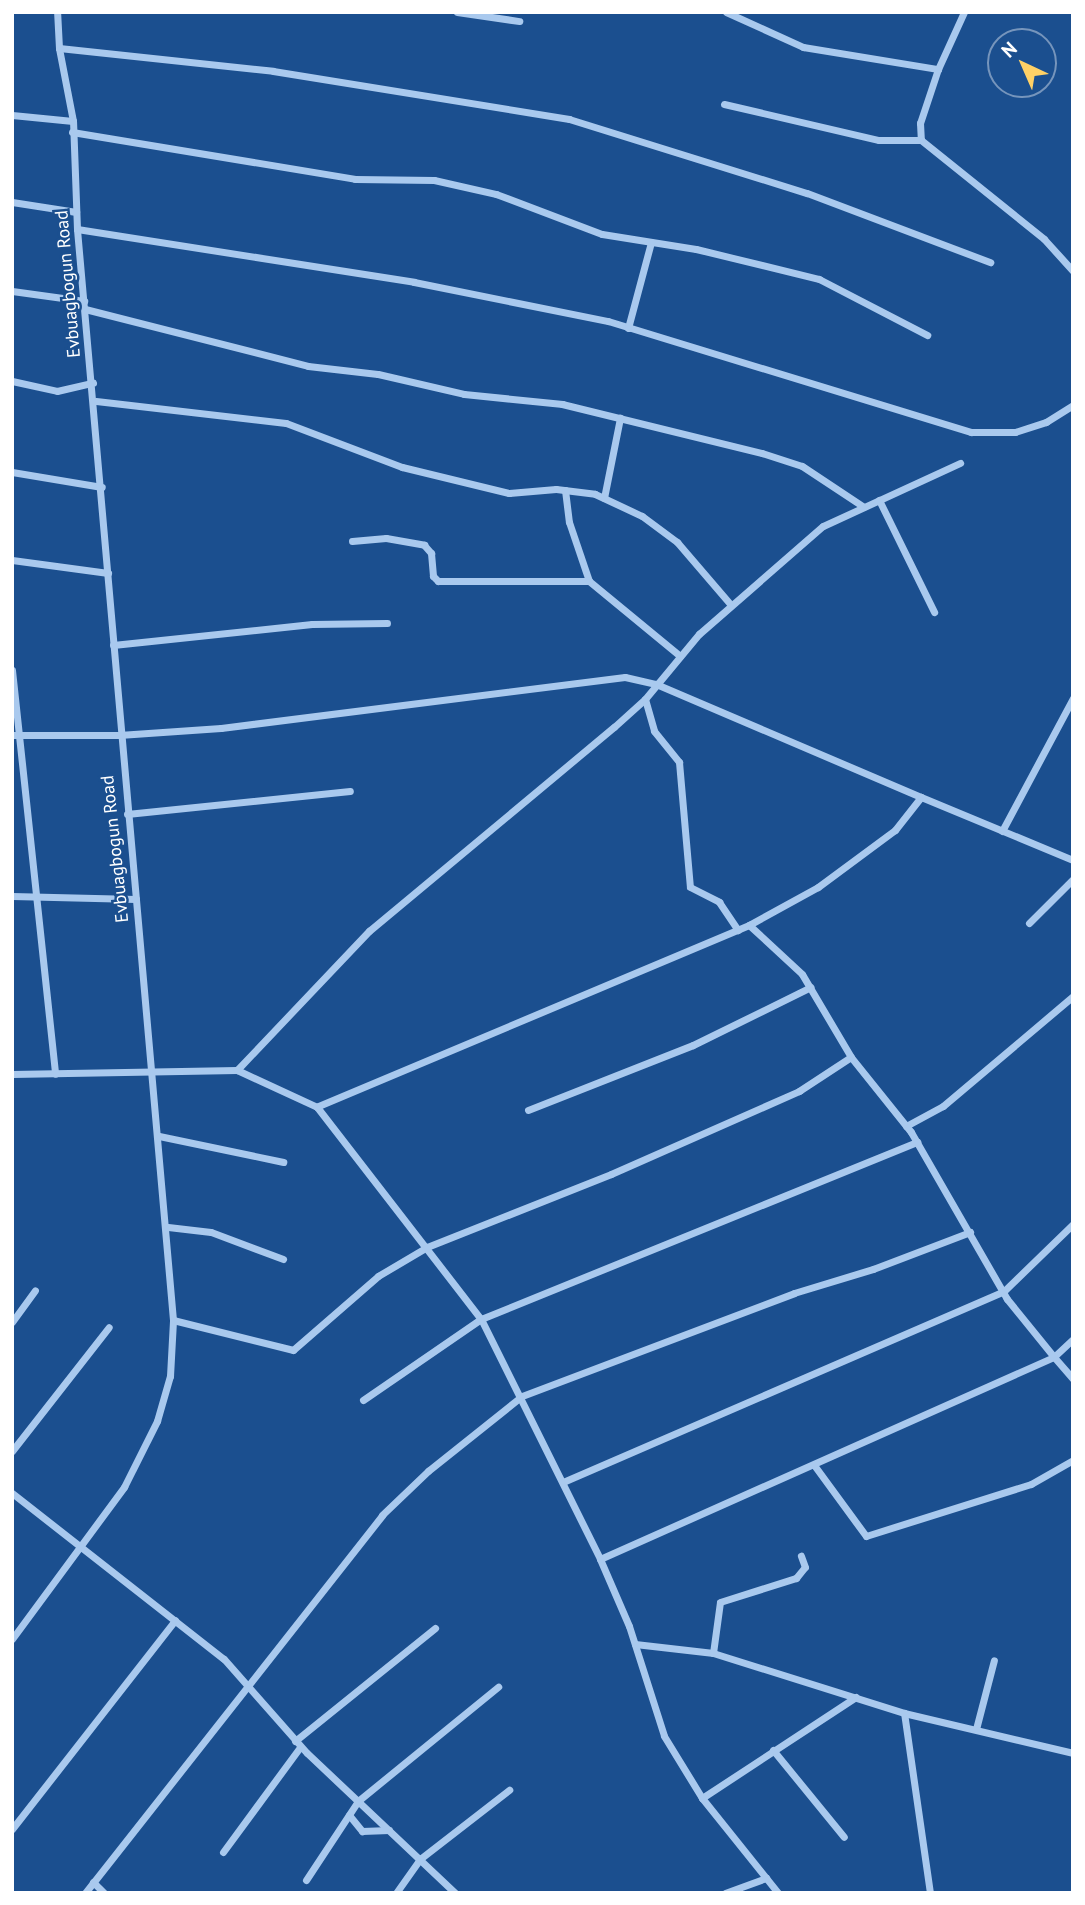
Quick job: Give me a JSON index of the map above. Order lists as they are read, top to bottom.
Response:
{
  "streets": {
    "street": ["Evbuagbogun Road"]
  },
  "north": "top left"
}
